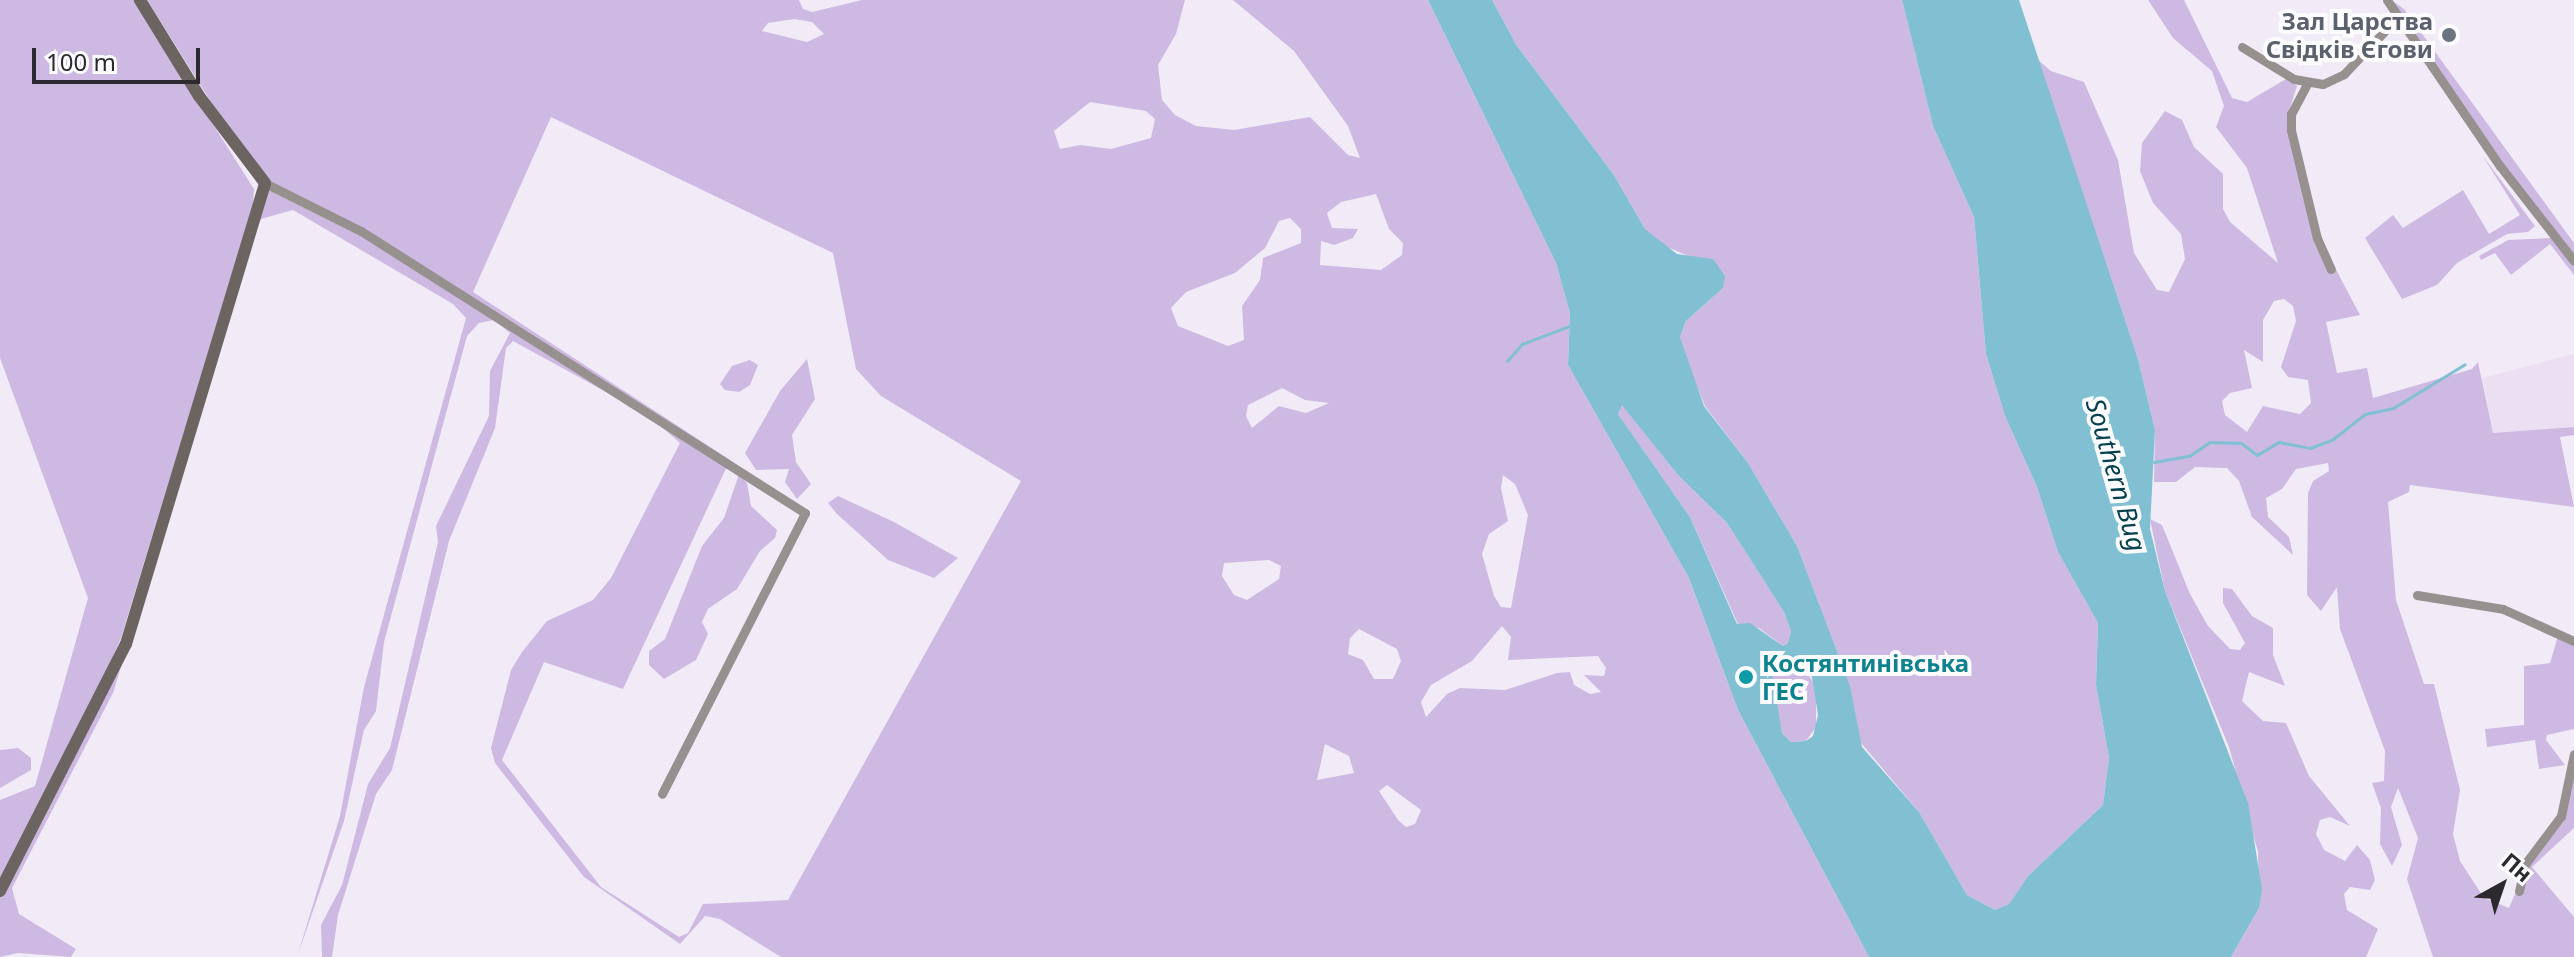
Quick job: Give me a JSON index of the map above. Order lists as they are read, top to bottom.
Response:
{
  "water": ["Southern Bug"],
  "places": ["Зал Царства Свідків Єгови", "Костянтинівська ГЕС"],
  "scale_bar": "100 m",
  "north": "top right"
}
